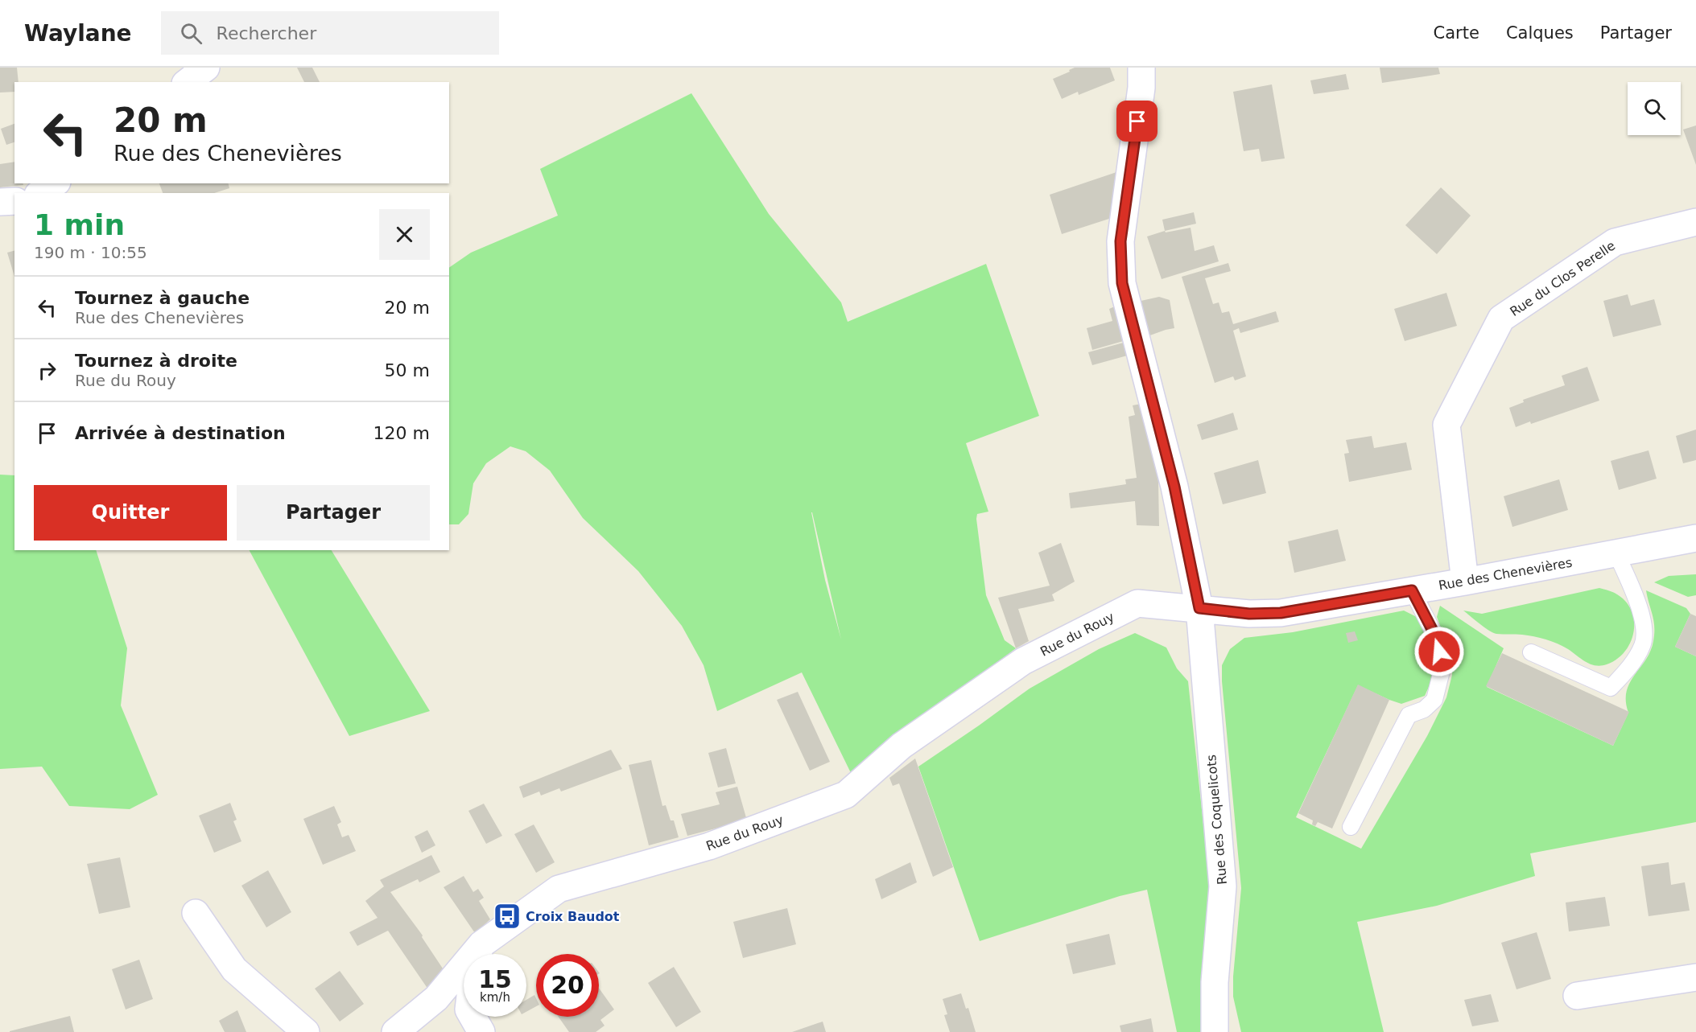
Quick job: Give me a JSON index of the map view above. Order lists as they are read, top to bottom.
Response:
{
  "streets": {
    "street": [
      "Rue du Clos Perelle",
      "Rue des Chenevières",
      "Rue du Rouy",
      "Rue des Coquelicots"
    ]
  },
  "crossings": [
    ["Rue du Clos Perelle", "Rue des Chenevières"],
    ["Rue des Chenevières", "Rue du Rouy"],
    ["Rue des Chenevières", "Rue des Coquelicots"],
    ["Rue du Rouy", "Rue des Coquelicots"]
  ],
  "places": {
    "bus stop": ["Croix Baudot"]
  },
  "page": {
    "header": "Waylane",
    "search": "Rechercher",
    "nav": ["Carte", "Calques", "Partager"],
    "turn": ["20 m", "Rue des Chenevières"],
    "heading": ["1 min", "190 m · 10:55"],
    "list": [
      {
        "name": "Tournez à gauche",
        "note": "Rue des Chenevières",
        "value": "20 m"
      },
      {
        "name": "Tournez à droite",
        "note": "Rue du Rouy",
        "value": "50 m"
      },
      {
        "name": "Arrivée à destination",
        "value": "120 m"
      }
    ],
    "buttons": ["Quitter", "Partager"],
    "speed": "15 km/h",
    "limit": "20"
  }
}
